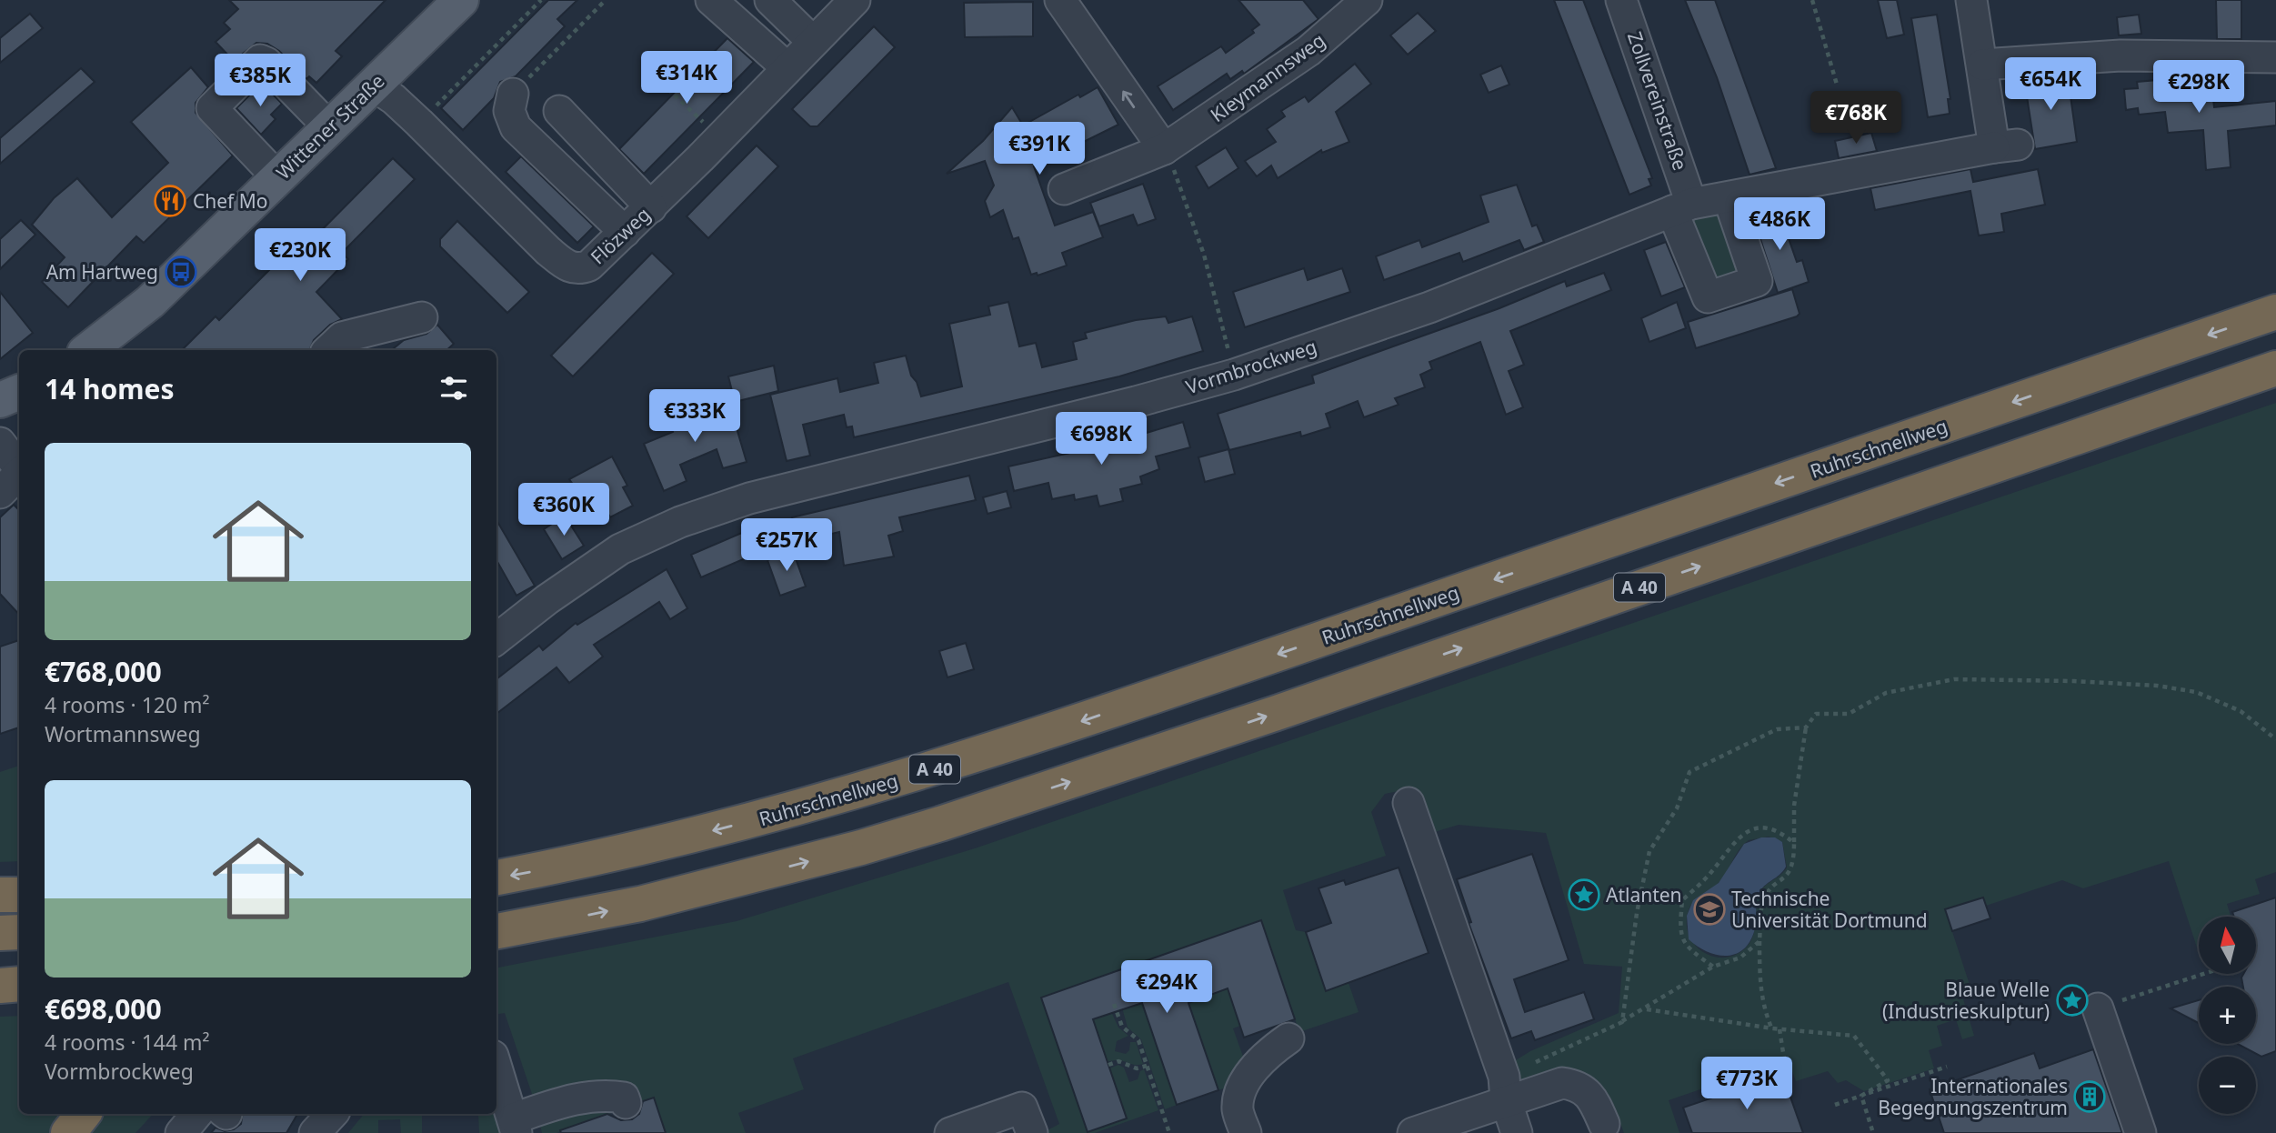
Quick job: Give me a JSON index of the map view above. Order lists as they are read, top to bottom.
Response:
{
  "streets": {
    "highway": ["Ruhrschnellweg", "A 40"],
    "main road": ["Wittener Straße"],
    "street": [
      "Kleymannsweg",
      "Zollvereinstraße",
      "Flözweg",
      "Vormbrockweg"
    ]
  },
  "crossings": [
    ["Zollvereinstraße", "Vormbrockweg"],
    ["Wittener Straße", "Flözweg"]
  ],
  "places": {
    "restaurant": ["Chef Mo"],
    "bus stop": ["Am Hartweg"],
    "place": ["Atlanten", "Blaue Welle (Industrieskulptur)"],
    "school or university": ["Technische Universität Dortmund"],
    "building": ["Internationales Begegnungszentrum"]
  },
  "north": "top",
  "page": {
    "price": [
      "€314K",
      "€385K",
      "€654K",
      "€298K",
      "€768K",
      "€391K",
      "€486K",
      "€230K",
      "€333K",
      "€698K",
      "€360K",
      "€257K",
      "€294K",
      "€773K"
    ],
    "heading": "14 homes",
    "list": [
      {
        "name": "€768,000",
        "note": "4 rooms · 120 m² · Wortmannsweg"
      },
      {
        "name": "€698,000",
        "note": "4 rooms · 144 m² · Vormbrockweg"
      }
    ],
    "map_buttons": ["+", "−"]
  }
}
